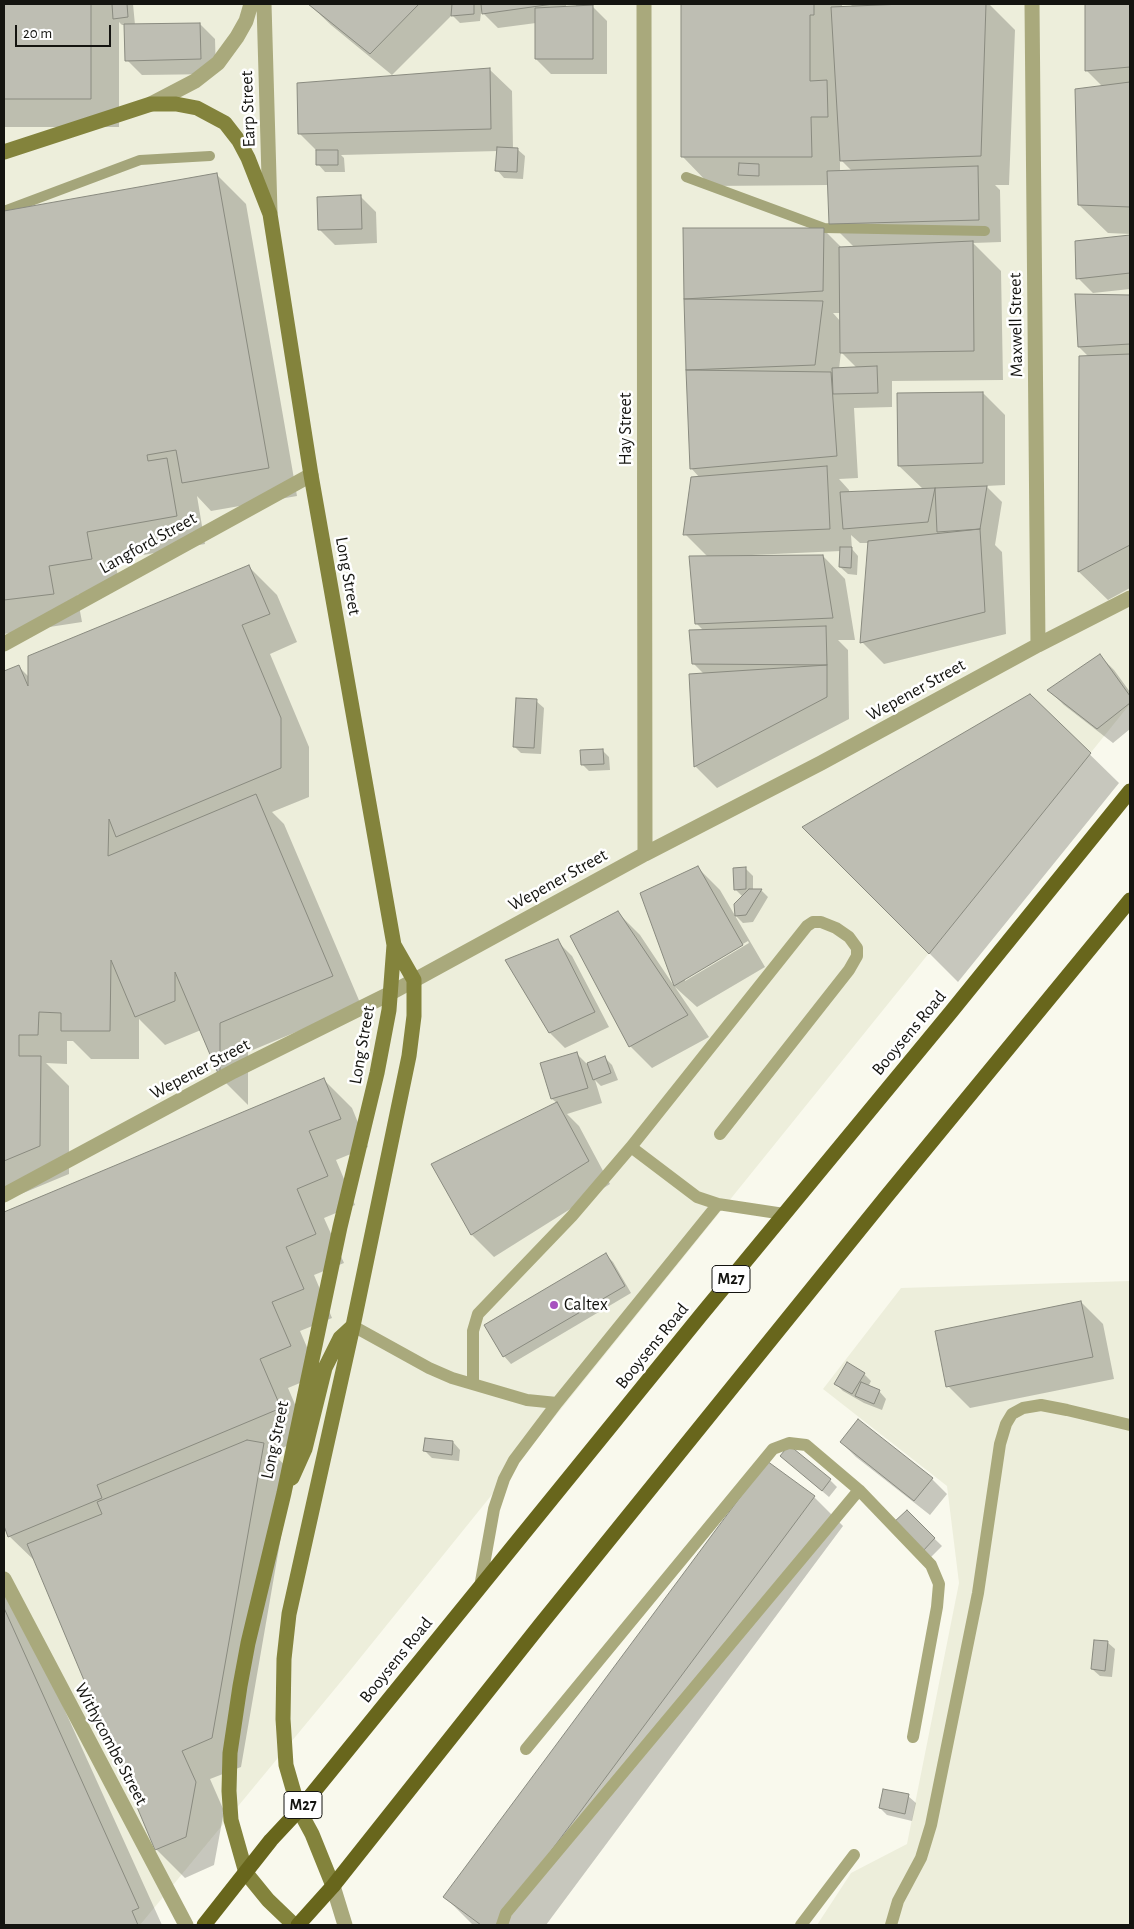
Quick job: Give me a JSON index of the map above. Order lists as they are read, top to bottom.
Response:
{
  "streets": {
    "main road": ["Long Street", "Booysens Road", "M27"],
    "street": [
      "Earp Street",
      "Maxwell Street",
      "Hay Street",
      "Langford Street",
      "Wepener Street",
      "Withycombe Street"
    ]
  },
  "crossings": [
    ["Earp Street", "Long Street"],
    ["Maxwell Street", "Wepener Street"],
    ["Hay Street", "Wepener Street"],
    ["Langford Street", "Long Street"],
    ["Long Street", "Wepener Street"],
    ["Long Street", "Booysens Road"]
  ],
  "places": ["Caltex"],
  "scale_bar": "20 m"
}
